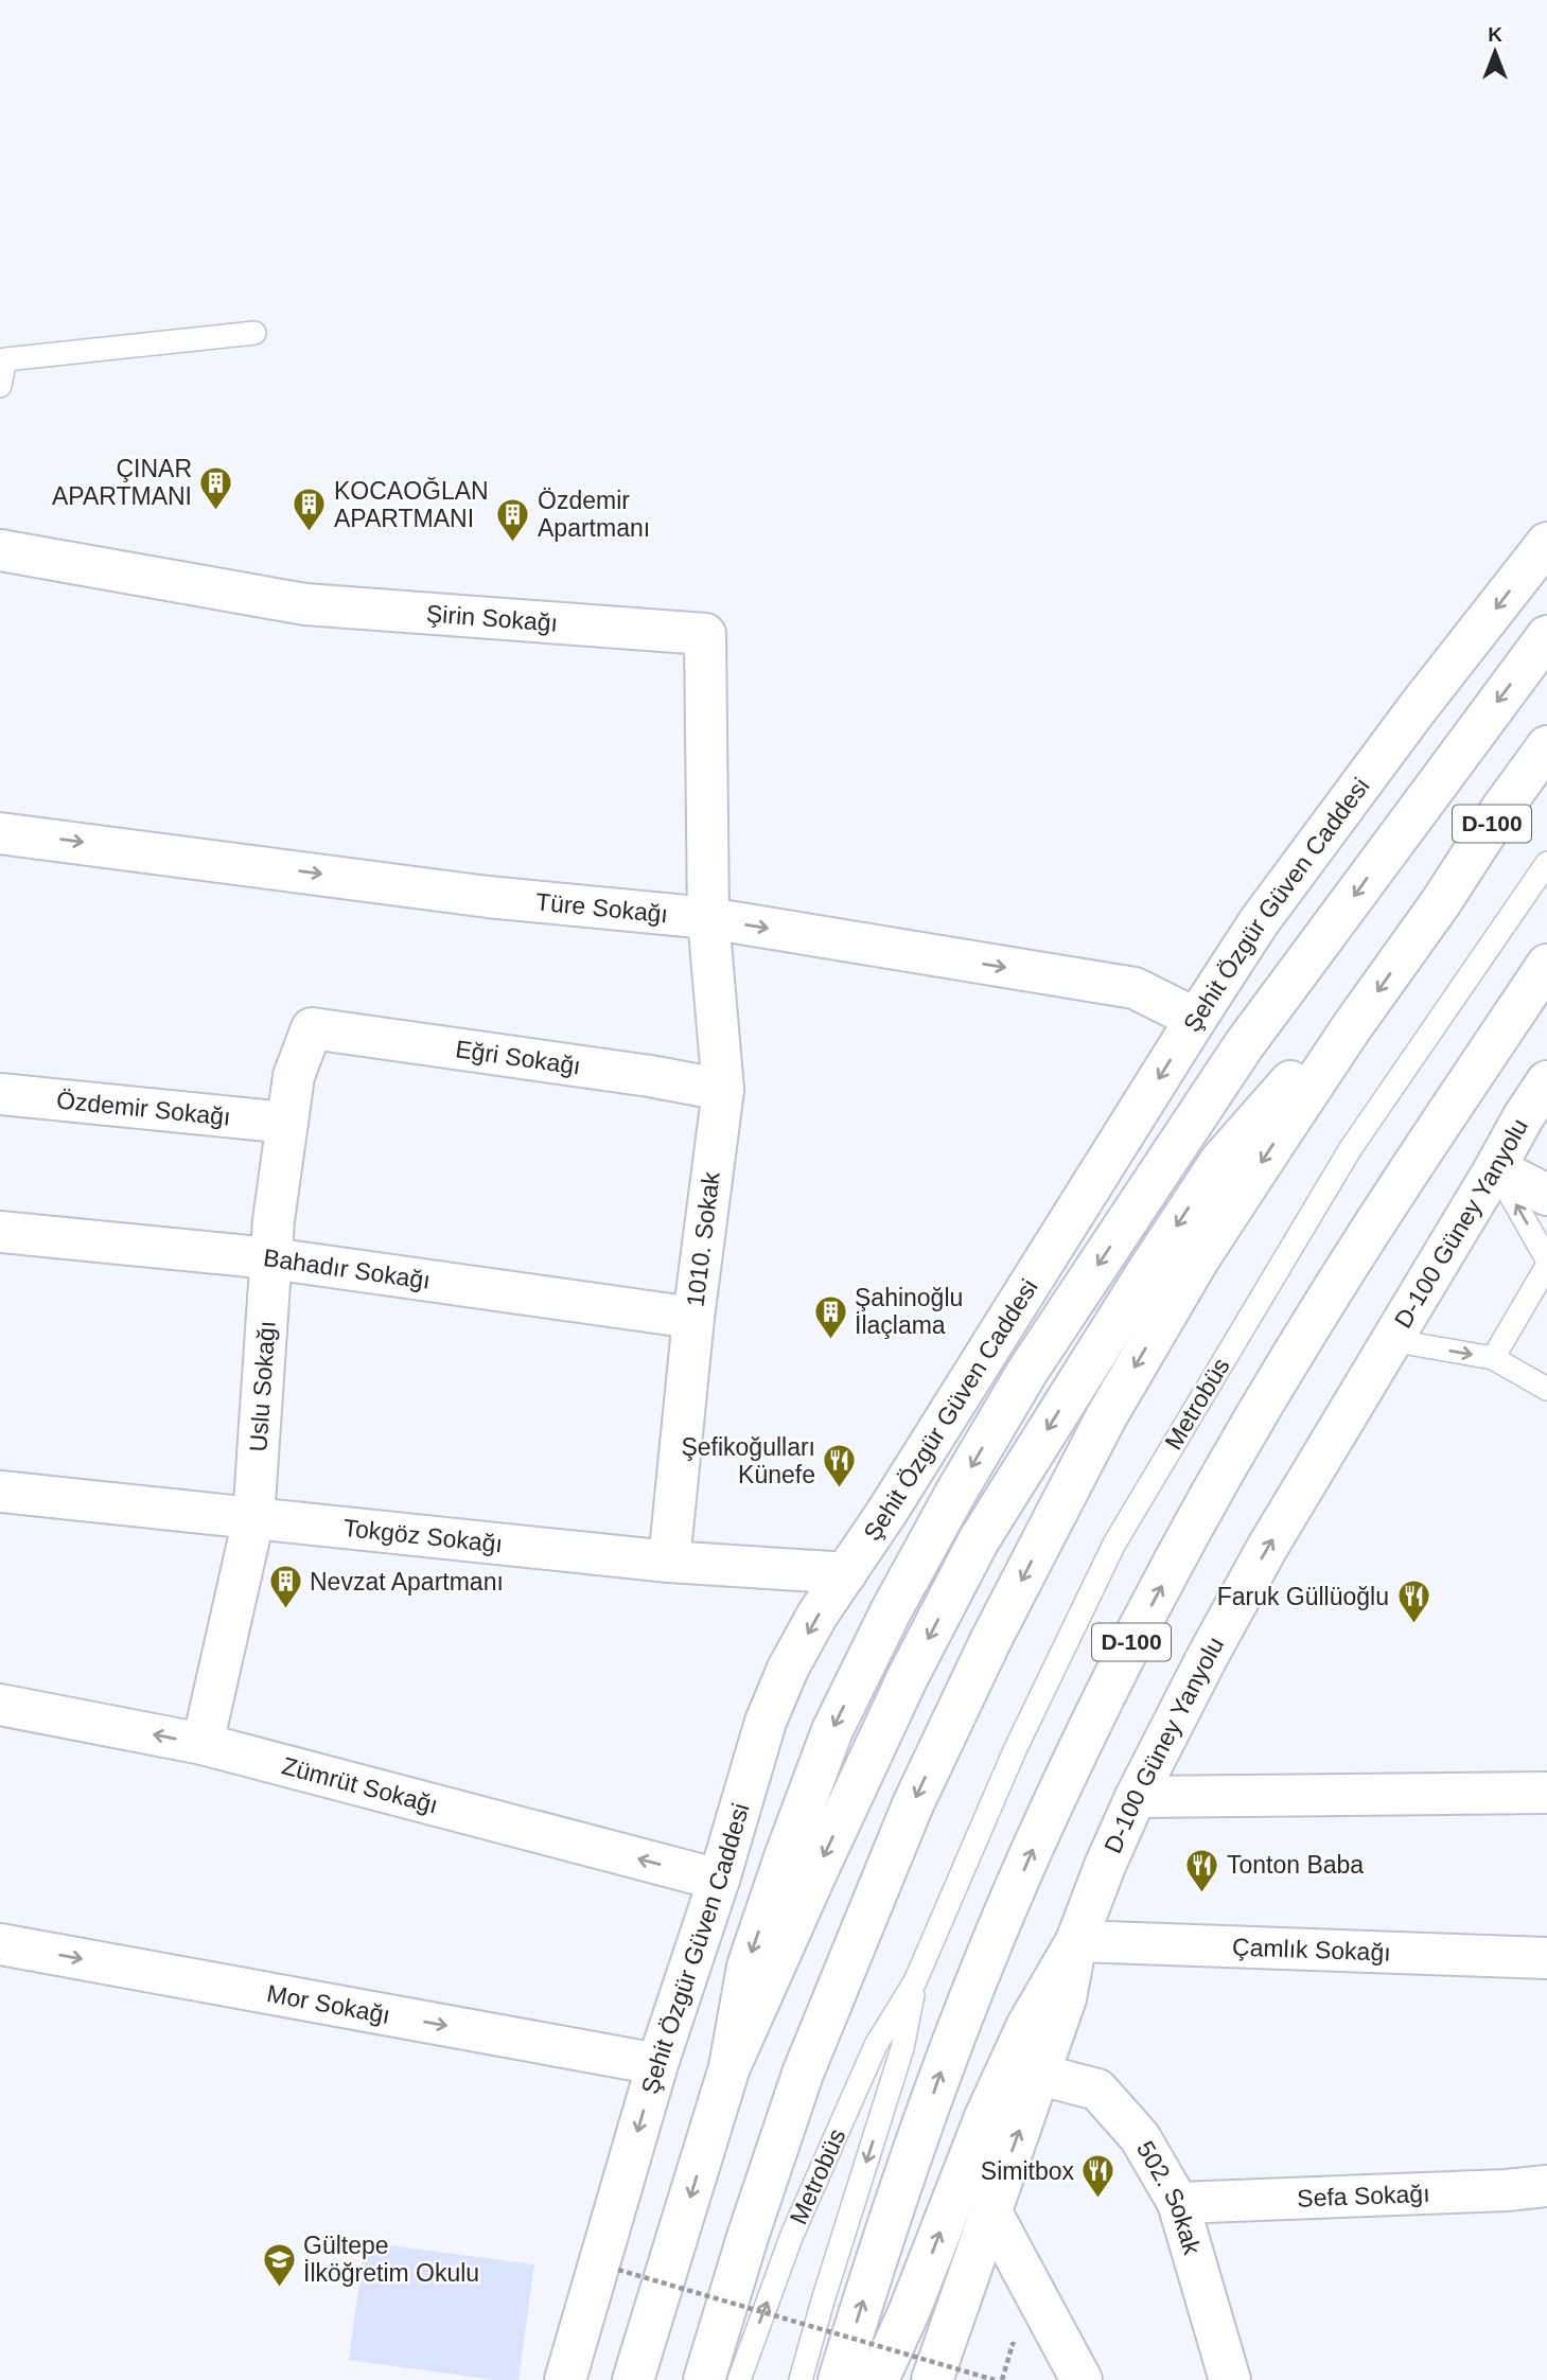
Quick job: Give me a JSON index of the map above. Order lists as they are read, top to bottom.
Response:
{
  "streets": {
    "main road": [
      "Şirin Sokağı",
      "D-100",
      "Şehit Özgür Güven Caddesi",
      "Türe Sokağı",
      "Eğri Sokağı",
      "Özdemir Sokağı",
      "D-100 Güney Yanyolu",
      "1010. Sokak",
      "Bahadır Sokağı",
      "Uslu Sokağı",
      "Tokgöz Sokağı",
      "Zümrüt Sokağı",
      "Çamlık Sokağı",
      "Mor Sokağı",
      "Sefa Sokağı",
      "502. Sokak"
    ],
    "lane": ["Metrobüs"]
  },
  "crossings": [
    ["Şirin Sokağı", "Türe Sokağı"],
    ["Şirin Sokağı", "1010. Sokak"],
    ["Şehit Özgür Güven Caddesi", "Türe Sokağı"],
    ["Şehit Özgür Güven Caddesi", "Tokgöz Sokağı"],
    ["Şehit Özgür Güven Caddesi", "Zümrüt Sokağı"],
    ["Şehit Özgür Güven Caddesi", "Mor Sokağı"],
    ["Türe Sokağı", "1010. Sokak"],
    ["Eğri Sokağı", "1010. Sokak"],
    ["Eğri Sokağı", "Uslu Sokağı"],
    ["Özdemir Sokağı", "Uslu Sokağı"],
    ["D-100 Güney Yanyolu", "Çamlık Sokağı"],
    ["D-100 Güney Yanyolu", "502. Sokak"],
    ["1010. Sokak", "Bahadır Sokağı"],
    ["1010. Sokak", "Tokgöz Sokağı"],
    ["Bahadır Sokağı", "Uslu Sokağı"],
    ["Uslu Sokağı", "Tokgöz Sokağı"],
    ["Uslu Sokağı", "Zümrüt Sokağı"],
    ["Sefa Sokağı", "502. Sokak"]
  ],
  "one_way": ["Türe Sokağı", "Zümrüt Sokağı", "Mor Sokağı"],
  "places": {
    "building": [
      "ÇINAR APARTMANI",
      "KOCAOĞLAN APARTMANI",
      "Özdemir Apartmanı",
      "Şahinoğlu İlaçlama",
      "Nevzat Apartmanı"
    ],
    "restaurant": [
      "Şefikoğulları Künefe",
      "Faruk Güllüoğlu",
      "Tonton Baba",
      "Simitbox"
    ],
    "school or university": ["Gültepe İlköğretim Okulu"]
  },
  "north": "top"
}
